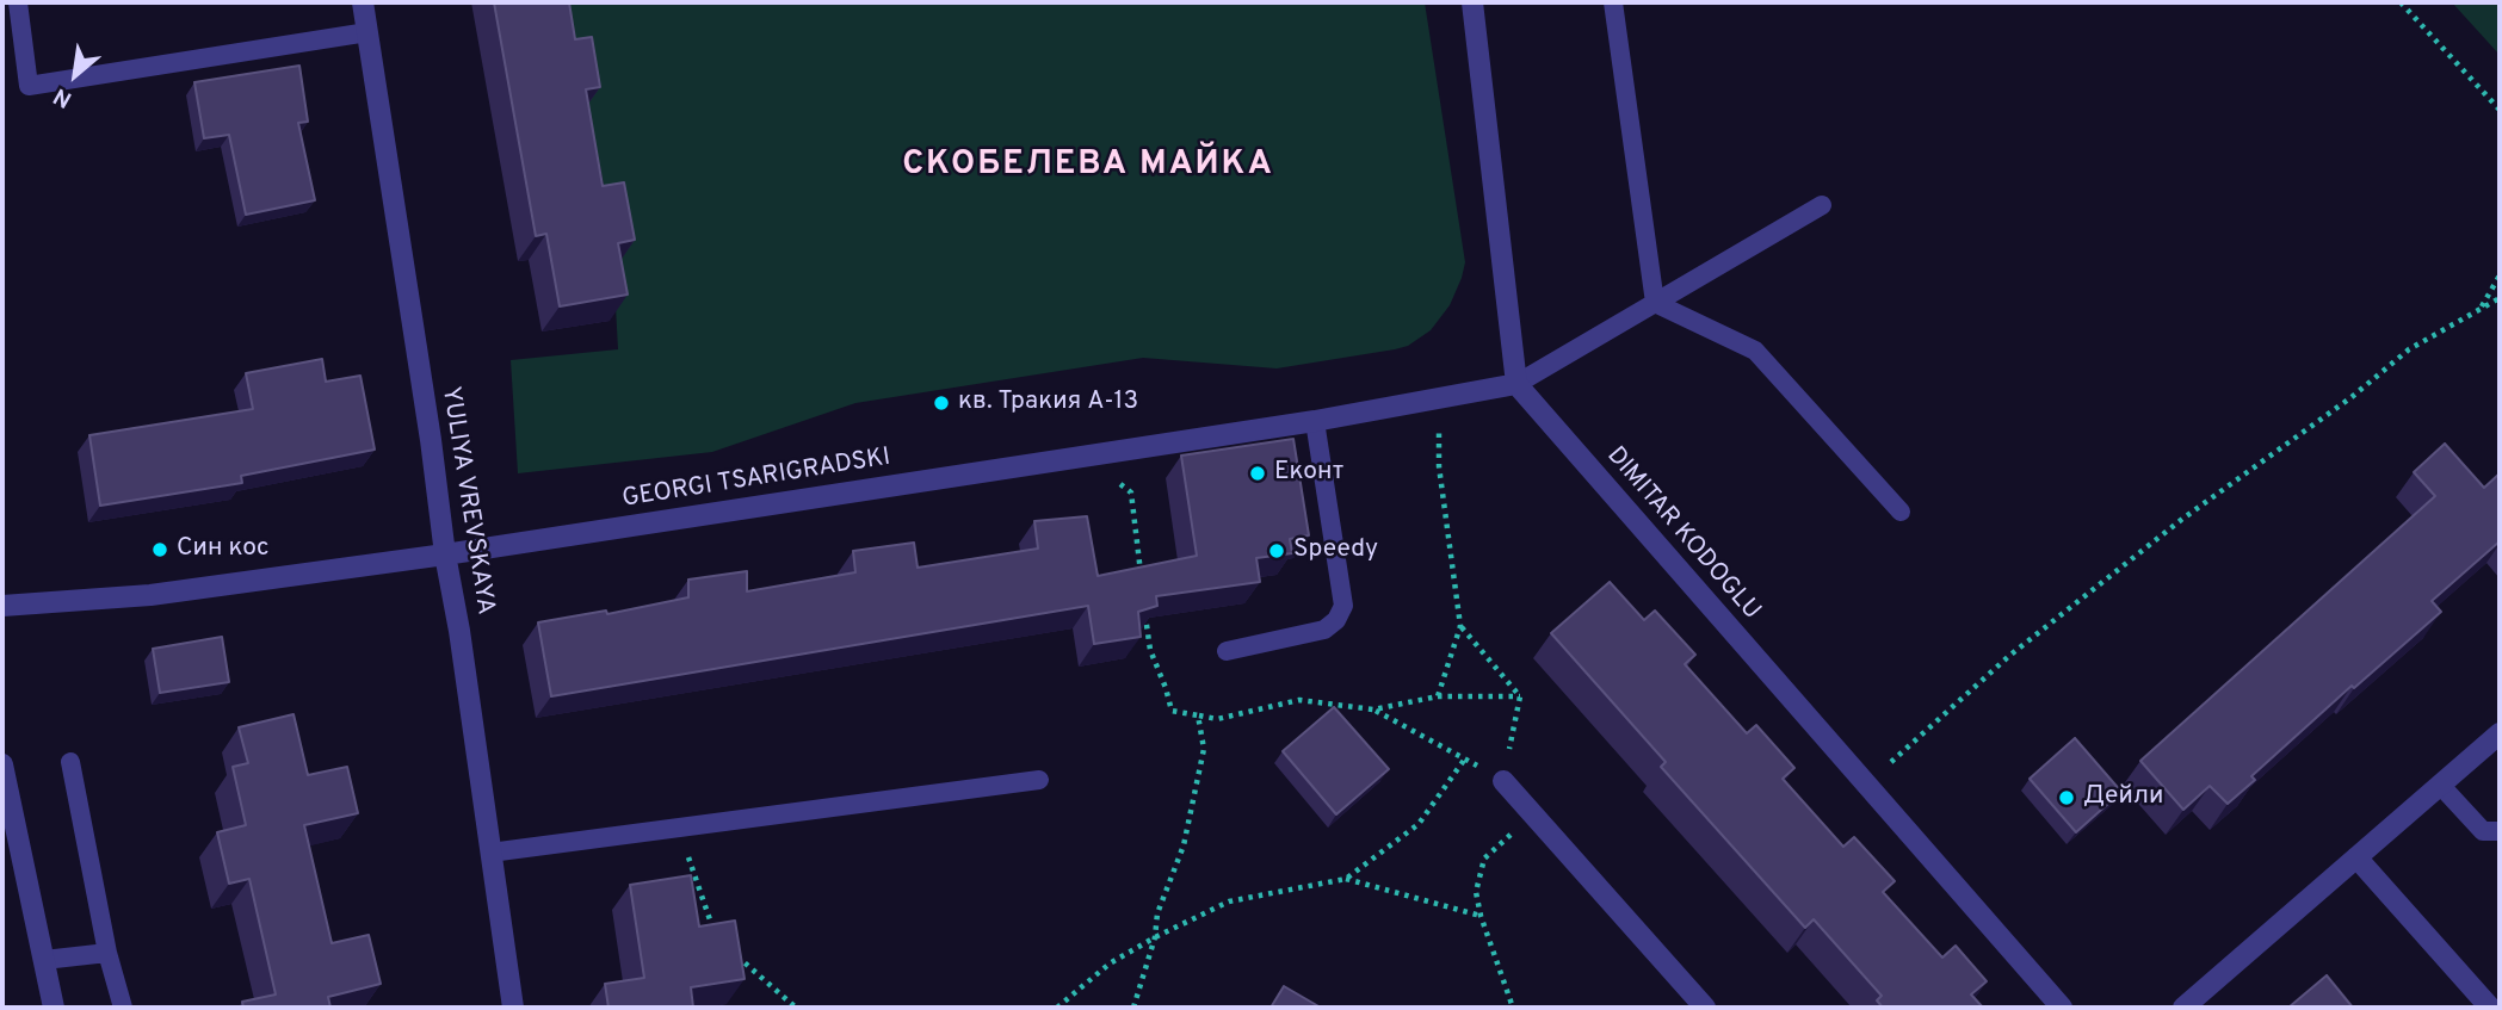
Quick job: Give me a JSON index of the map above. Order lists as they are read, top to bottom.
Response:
{
  "streets": {
    "street": ["GEORGI TSARIGRADSKI", "YULIYA VREVSKAYA", "DIMITAR KODOGLU"]
  },
  "crossings": [
    ["GEORGI TSARIGRADSKI", "YULIYA VREVSKAYA"],
    ["GEORGI TSARIGRADSKI", "DIMITAR KODOGLU"]
  ],
  "districts": ["СКОБЕЛЕВА МАЙКА"],
  "places": [
    "кв. Тракия А-13",
    "Еконт",
    "Син кос",
    "Speedy",
    "Дейли"
  ],
  "north": "bottom left"
}
